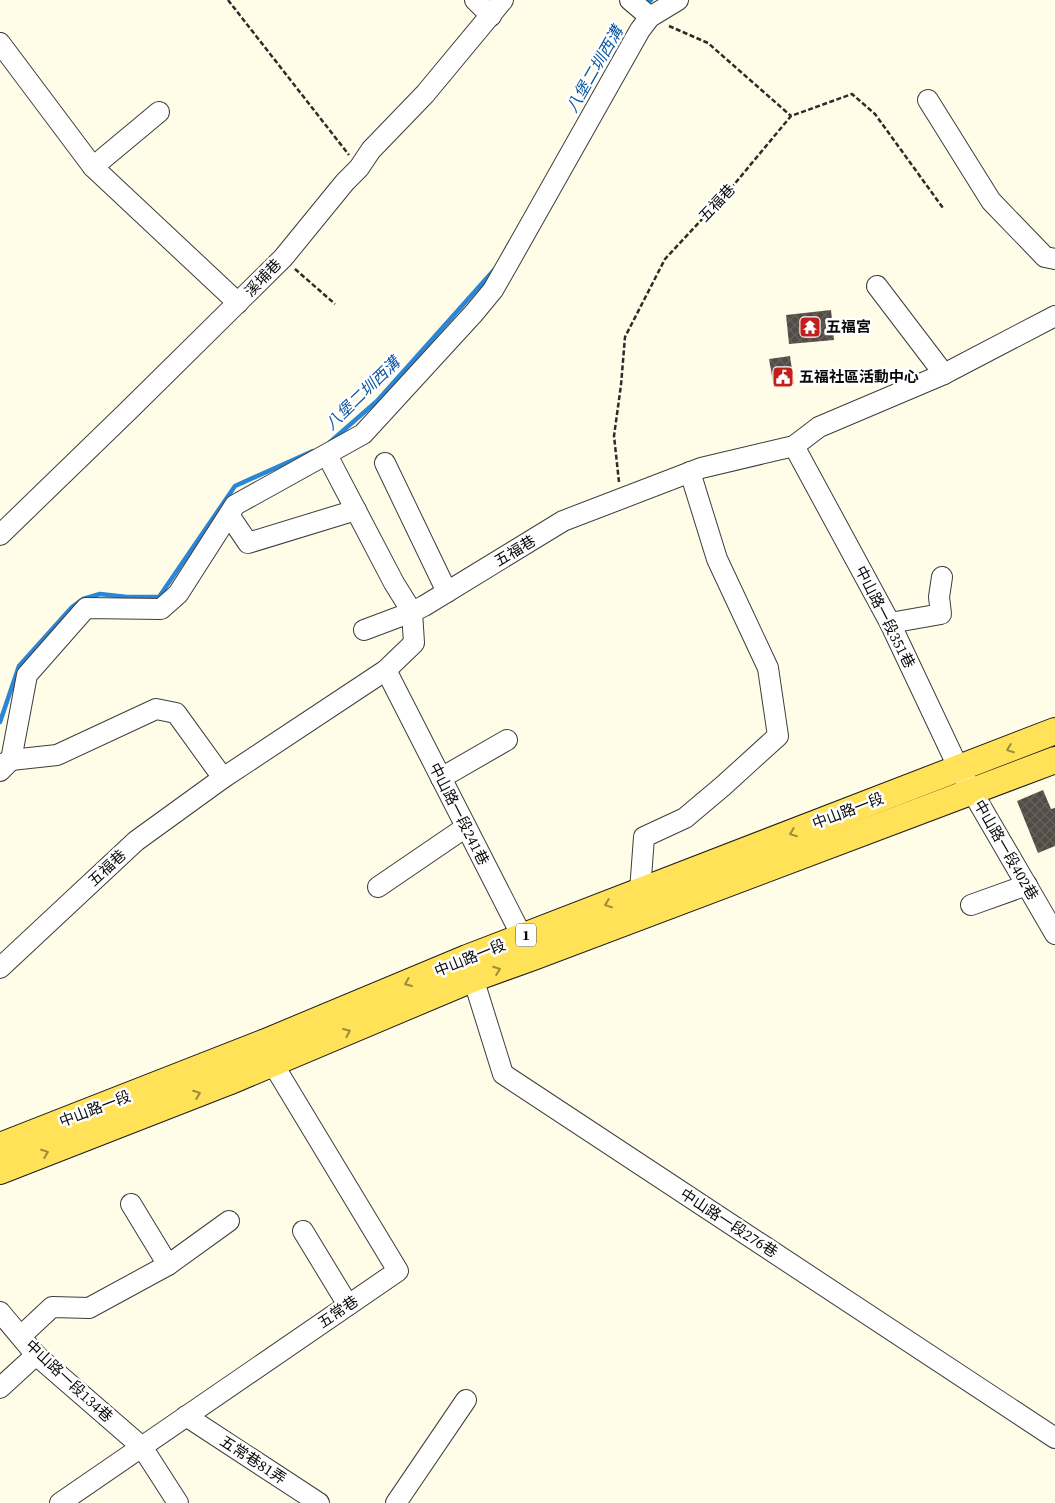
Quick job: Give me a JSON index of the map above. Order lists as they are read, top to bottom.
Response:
{
  "streets": {
    "main road": ["中山路一段", "1"],
    "street": [
      "五福巷",
      "溪埔巷",
      "中山路一段351巷",
      "中山路一段241巷",
      "中山路一段402巷",
      "中山路一段276巷",
      "五常巷",
      "中山路一段134巷",
      "五常巷81弄"
    ]
  },
  "crossings": [
    ["五福巷", "中山路一段351巷"],
    ["五福巷", "中山路一段241巷"],
    ["中山路一段351巷", "中山路一段"],
    ["中山路一段351巷", "中山路一段402巷"],
    ["中山路一段", "中山路一段241巷"],
    ["中山路一段", "中山路一段402巷"],
    ["中山路一段", "中山路一段276巷"],
    ["中山路一段", "五常巷"],
    ["五常巷", "中山路一段134巷"],
    ["五常巷", "五常巷81弄"]
  ],
  "water": ["八堡二圳西溝"],
  "places": {
    "temple": ["五福宮"],
    "public building": ["五福社區活動中心"]
  }
}
